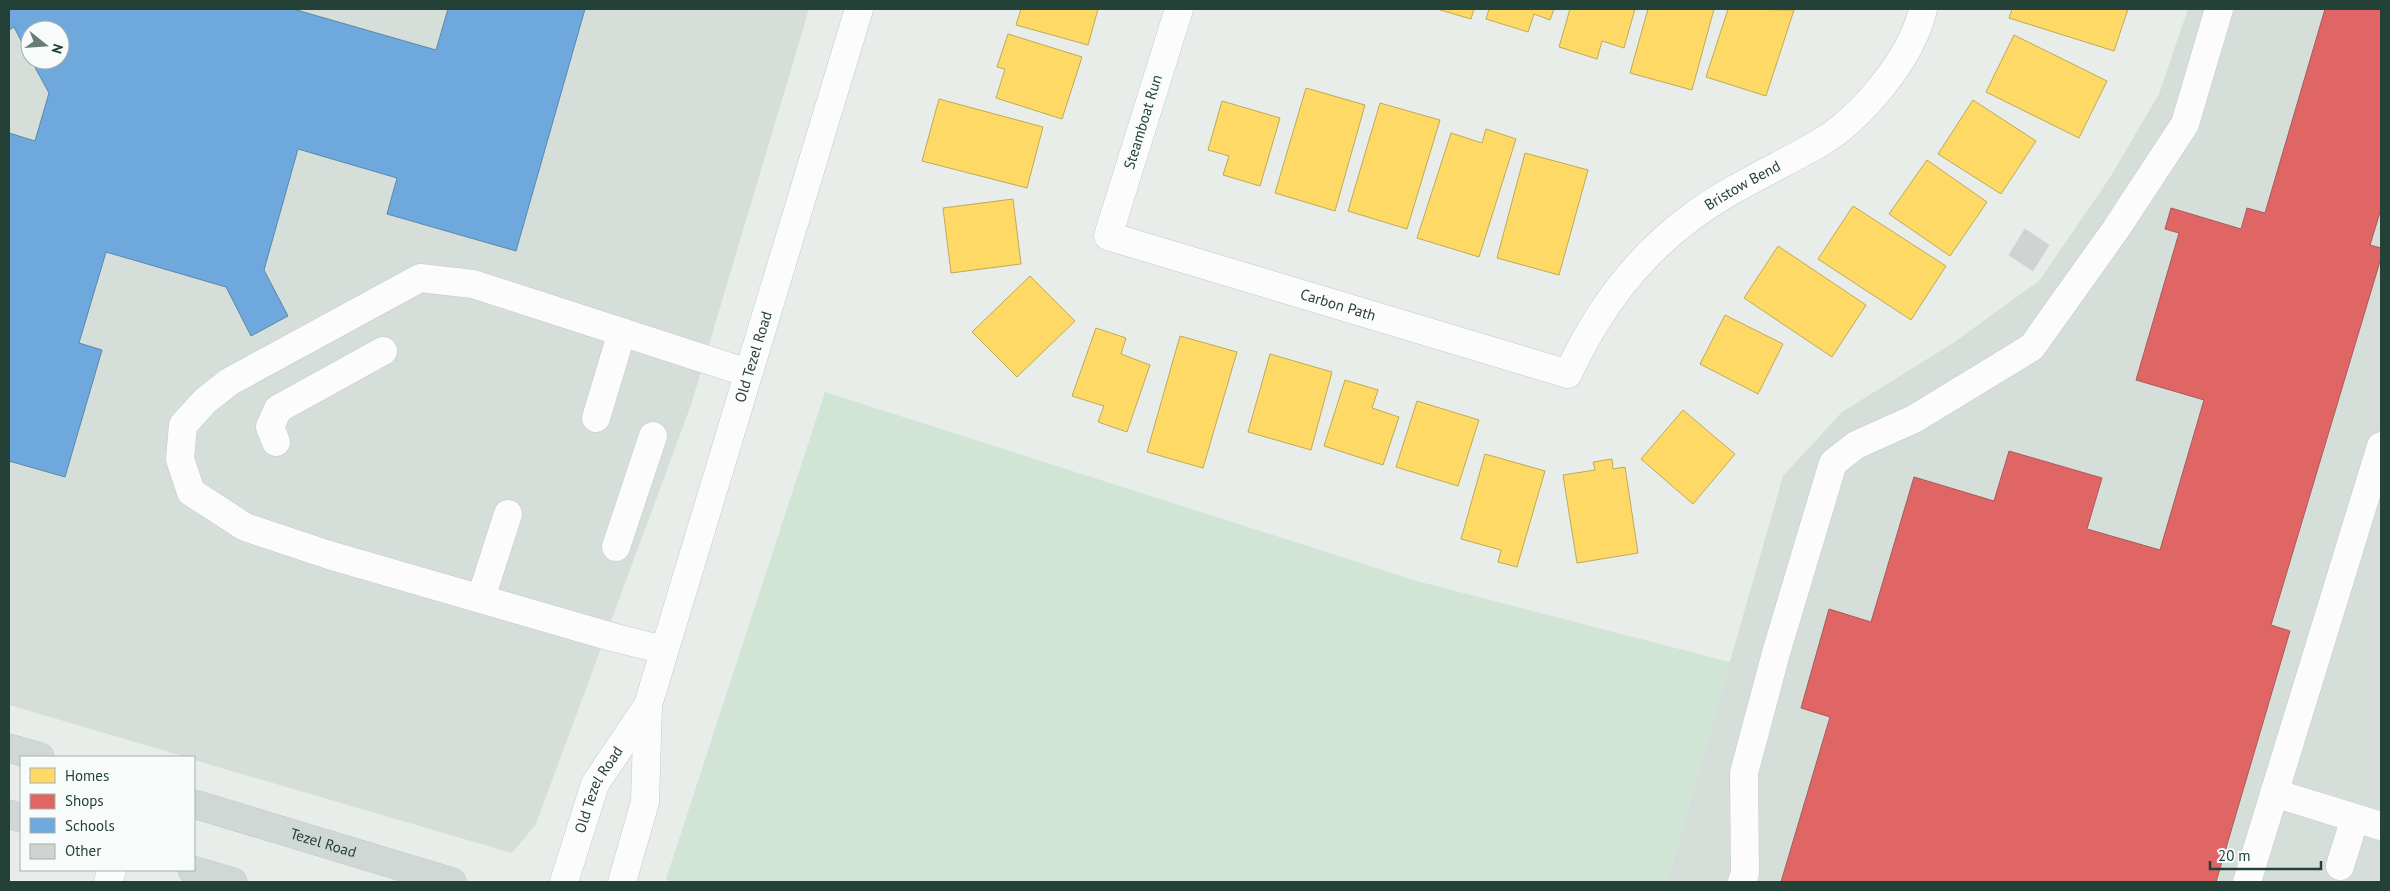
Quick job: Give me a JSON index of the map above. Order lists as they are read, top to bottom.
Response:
{
  "streets": {
    "main road": ["Tezel Road"],
    "street": [
      "Steamboat Run",
      "Bristow Bend",
      "Carbon Path",
      "Old Tezel Road"
    ]
  },
  "crossings": [
    ["Steamboat Run", "Carbon Path"],
    ["Bristow Bend", "Carbon Path"]
  ],
  "legend": [
    "Homes",
    "Shops",
    "Schools",
    "Other"
  ],
  "scale_bar": "20 m",
  "north": "right"
}
